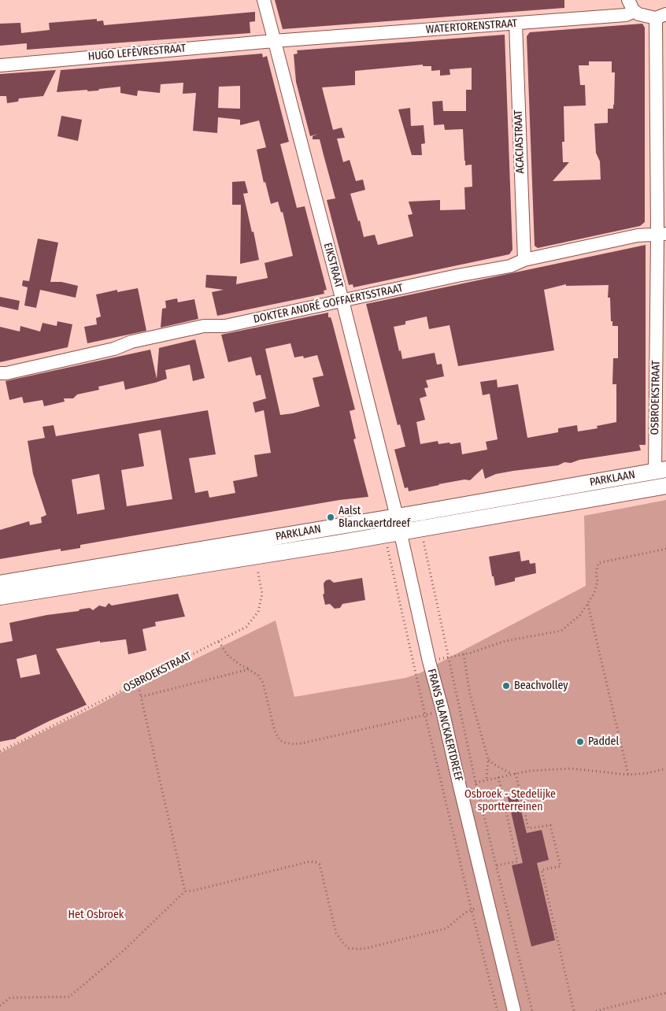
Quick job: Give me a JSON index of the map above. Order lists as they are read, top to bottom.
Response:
{
  "streets": {
    "main road": ["PARKLAAN"],
    "street": [
      "WATERTORENSTRAAT",
      "HUGO LEFÈVRESTRAAT",
      "ACACIASTRAAT",
      "EIKSTRAAT",
      "DOKTER ANDRÉ GOFFAERTSSTRAAT",
      "OSBROEKSTRAAT",
      "FRANS BLANCKAERTDREEF"
    ]
  },
  "crossings": [
    ["WATERTORENSTRAAT", "HUGO LEFÈVRESTRAAT"],
    ["WATERTORENSTRAAT", "ACACIASTRAAT"],
    ["WATERTORENSTRAAT", "EIKSTRAAT"],
    ["WATERTORENSTRAAT", "OSBROEKSTRAAT"],
    ["HUGO LEFÈVRESTRAAT", "EIKSTRAAT"],
    ["ACACIASTRAAT", "DOKTER ANDRÉ GOFFAERTSSTRAAT"],
    ["EIKSTRAAT", "DOKTER ANDRÉ GOFFAERTSSTRAAT"],
    ["EIKSTRAAT", "PARKLAAN"],
    ["EIKSTRAAT", "FRANS BLANCKAERTDREEF"],
    ["DOKTER ANDRÉ GOFFAERTSSTRAAT", "OSBROEKSTRAAT"],
    ["OSBROEKSTRAAT", "PARKLAAN"],
    ["PARKLAAN", "FRANS BLANCKAERTDREEF"]
  ],
  "parks": ["Osbroek - Stedelijke sportterreinen", "Het Osbroek"],
  "places": ["Aalst Blanckaertdreef", "Beachvolley", "Paddel"]
}
